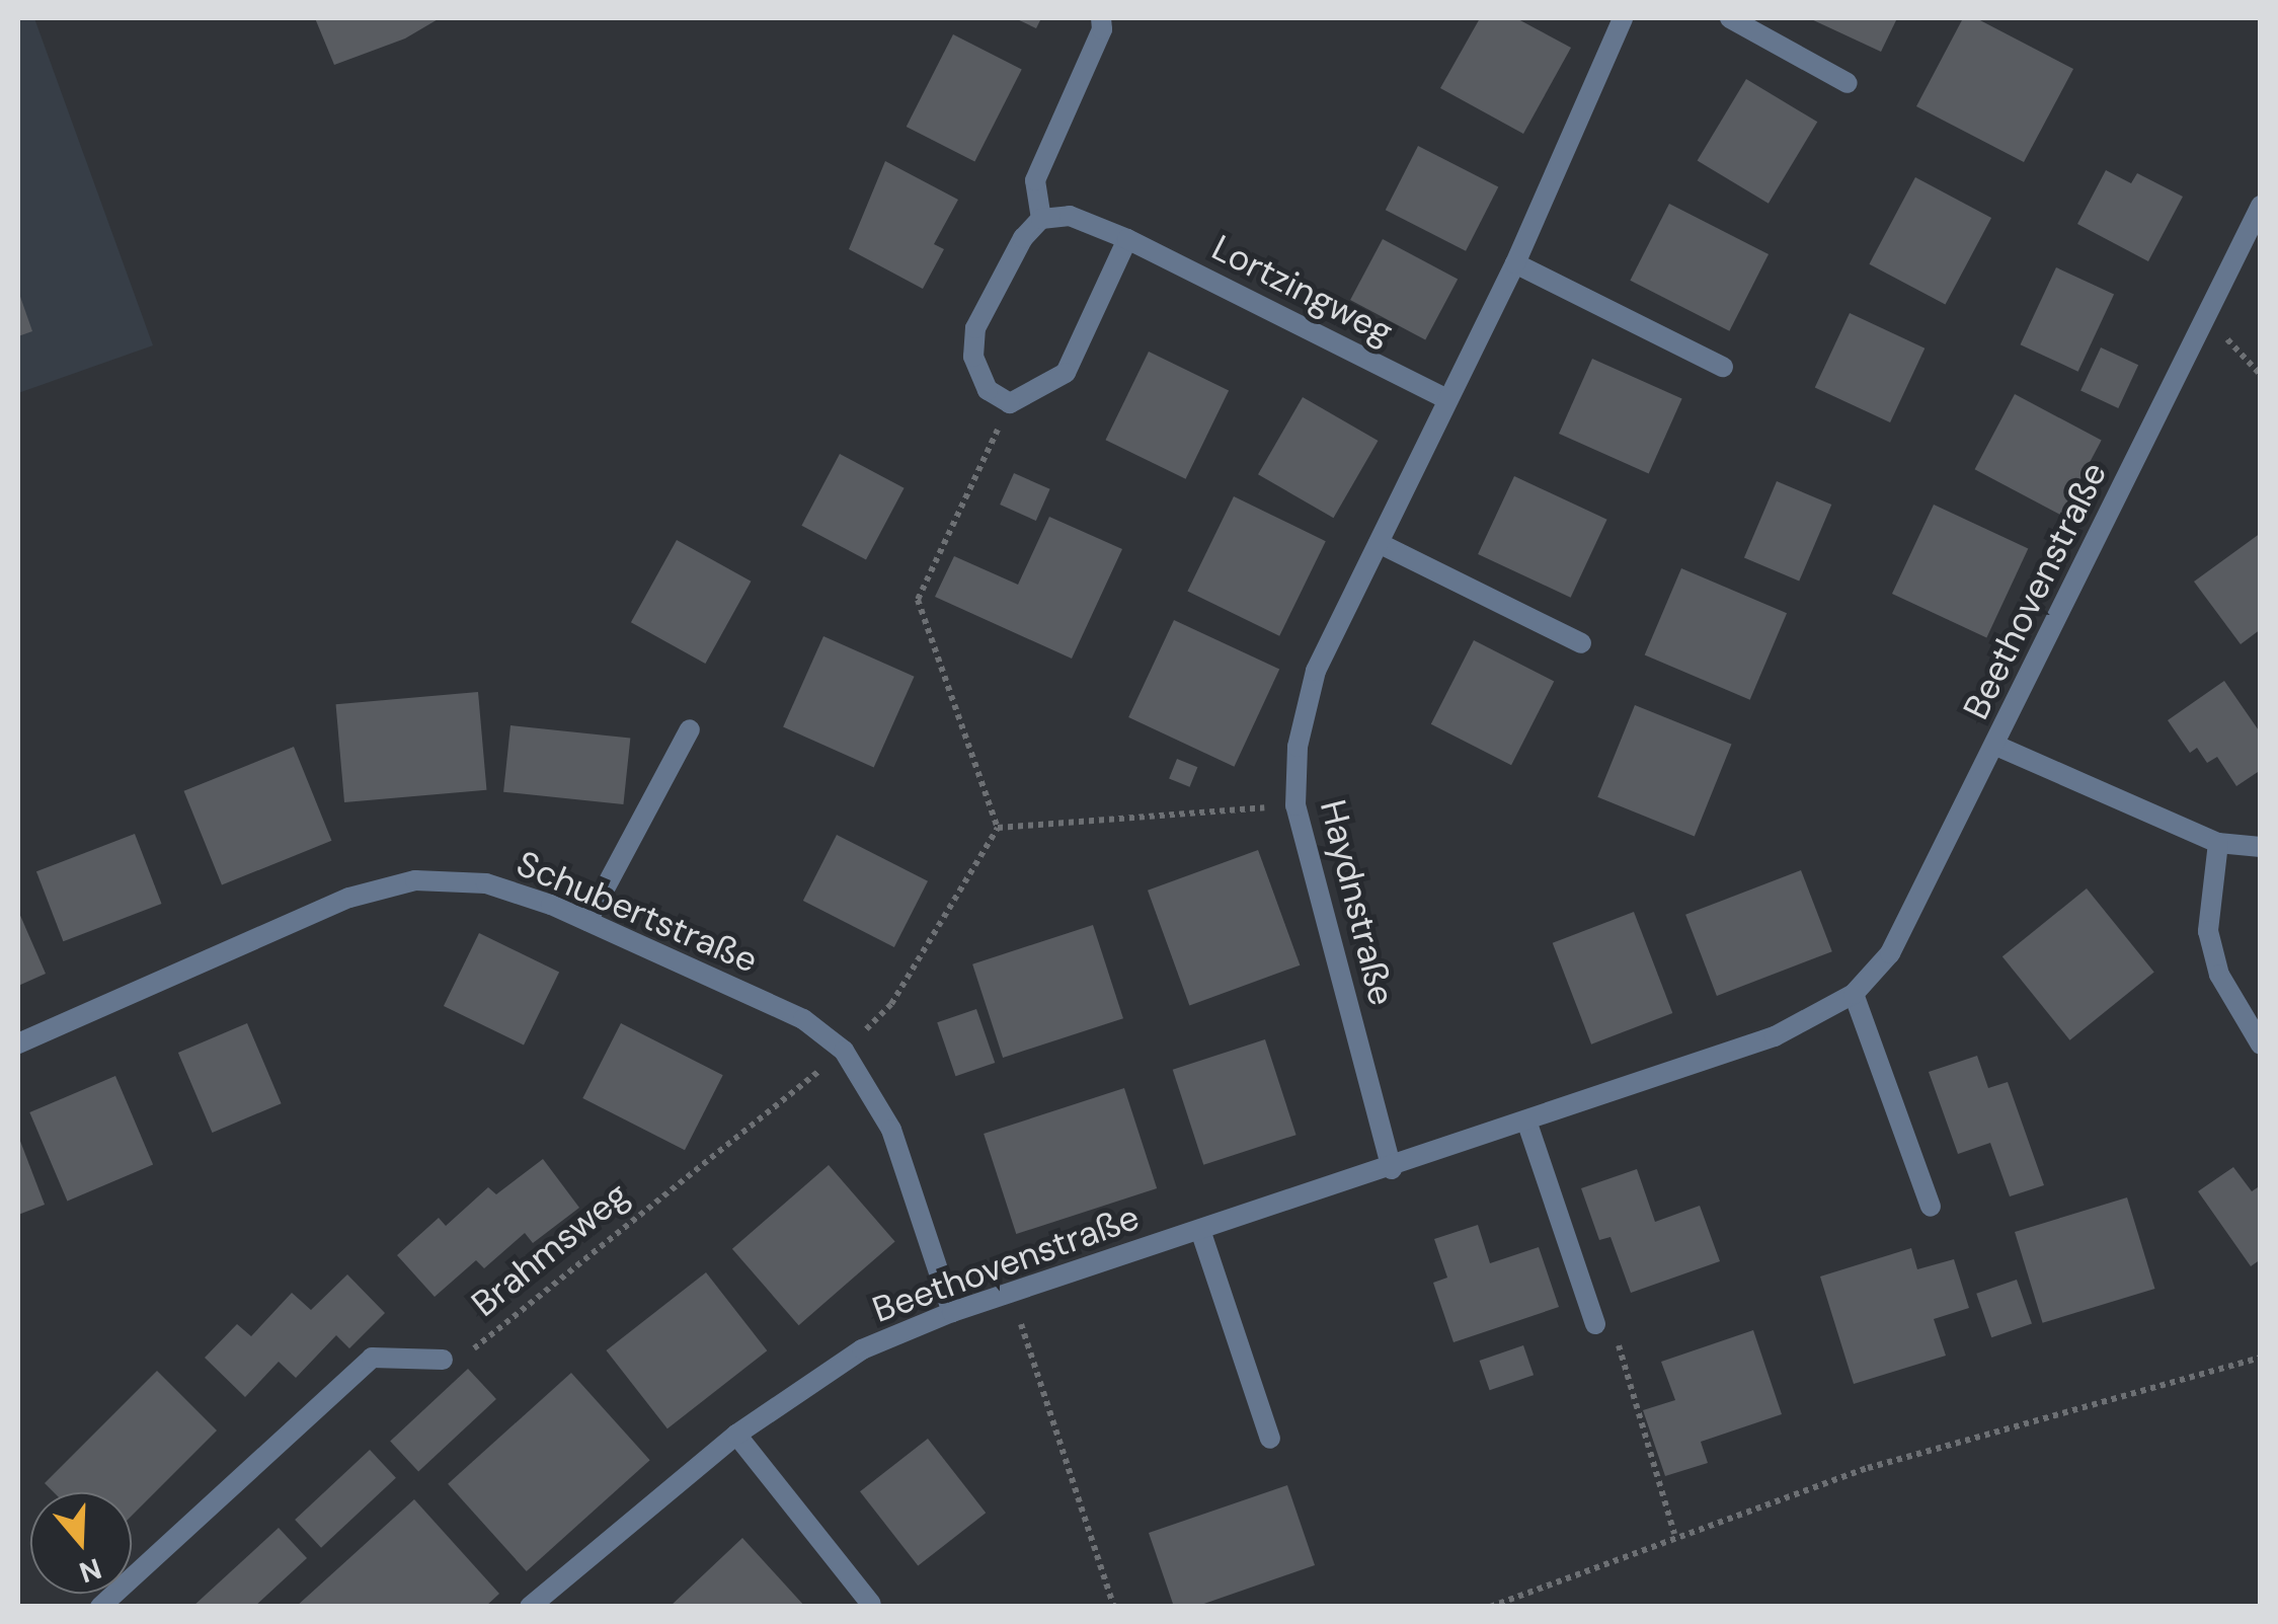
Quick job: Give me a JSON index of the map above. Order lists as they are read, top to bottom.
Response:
{
  "streets": {
    "street": [
      "Lortzingweg",
      "Beethovenstraße",
      "Haydnstraße",
      "Schubertstraße"
    ],
    "path": ["Brahmsweg"]
  },
  "crossings": [
    ["Lortzingweg", "Haydnstraße"],
    ["Beethovenstraße", "Haydnstraße"],
    ["Beethovenstraße", "Schubertstraße"],
    ["Schubertstraße", "Brahmsweg"]
  ],
  "north": "bottom"
}
